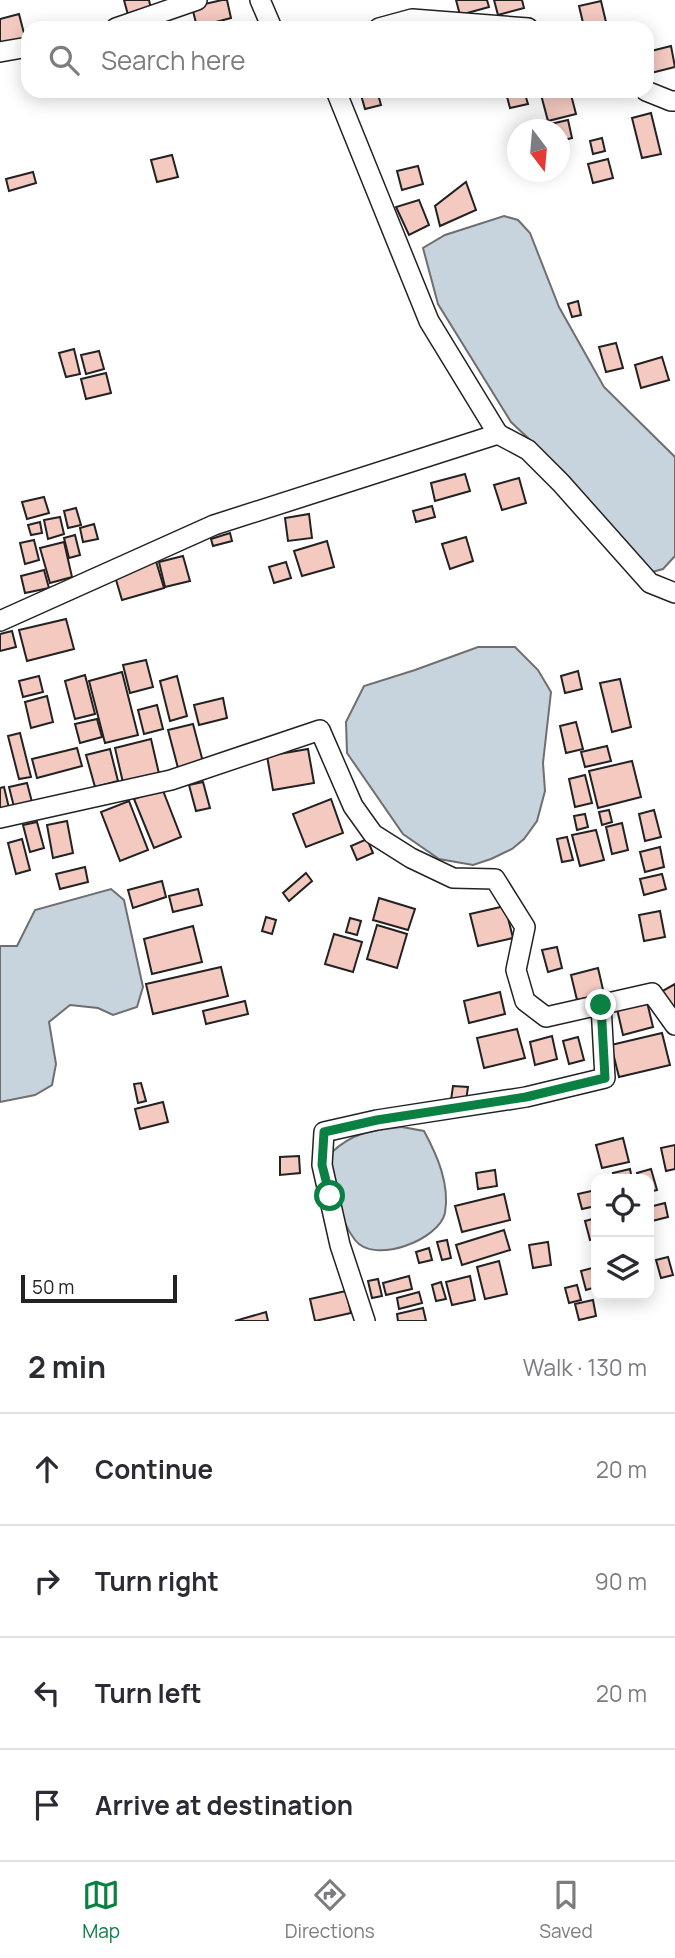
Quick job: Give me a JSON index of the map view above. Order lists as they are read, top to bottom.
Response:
{
  "scale_bar": "50 m",
  "north": "bottom",
  "page": {
    "search": "Search here",
    "scale": "50 m",
    "heading": ["2 min", "Walk · 130 m"],
    "list": [
      ["Continue", "20 m"],
      ["Turn right", "90 m"],
      ["Turn left", "20 m"],
      "Arrive at destination"
    ],
    "nav": ["Map", "Directions", "Saved"]
  }
}
